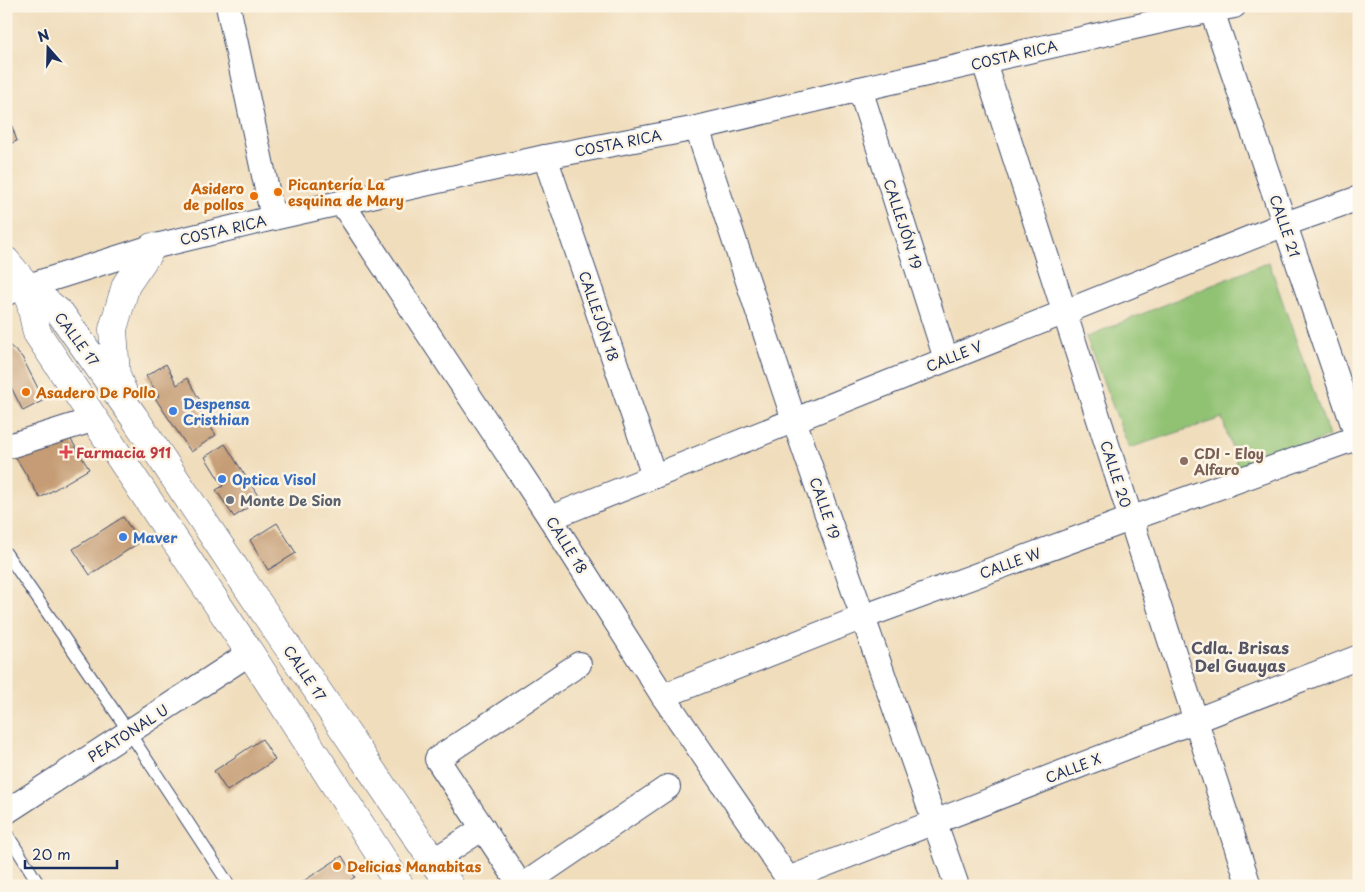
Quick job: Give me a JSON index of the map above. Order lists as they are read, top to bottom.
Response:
{
  "streets": {
    "street": [
      "COSTA RICA",
      "CALLEJÓN 19",
      "CALLE 21",
      "CALLEJÓN 18",
      "CALLE 17",
      "CALLE V",
      "CALLE 20",
      "CALLE 19",
      "CALLE 18",
      "CALLE W",
      "PEATONAL U",
      "CALLE X"
    ]
  },
  "crossings": [
    ["COSTA RICA", "CALLEJÓN 19"],
    ["COSTA RICA", "CALLE 21"],
    ["COSTA RICA", "CALLEJÓN 18"],
    ["COSTA RICA", "CALLE 17"],
    ["COSTA RICA", "CALLE 20"],
    ["COSTA RICA", "CALLE 19"],
    ["COSTA RICA", "CALLE 18"],
    ["CALLEJÓN 19", "CALLE V"],
    ["CALLE 21", "CALLE V"],
    ["CALLE 21", "CALLE W"],
    ["CALLEJÓN 18", "CALLE V"],
    ["CALLE 17", "PEATONAL U"],
    ["CALLE V", "CALLE 20"],
    ["CALLE V", "CALLE 19"],
    ["CALLE V", "CALLE 18"],
    ["CALLE 20", "CALLE W"],
    ["CALLE 20", "CALLE X"],
    ["CALLE 19", "CALLE W"],
    ["CALLE 19", "CALLE X"],
    ["CALLE 18", "CALLE W"],
    ["CALLE 18", "CALLE X"]
  ],
  "districts": ["Cdla. Brisas Del Guayas"],
  "places": {
    "other": [
      "Picantería La esquina de Mary",
      "Asidero de pollos",
      "Asadero De Pollo",
      "Despensa Cristhian",
      "CDI - Eloy Alfaro",
      "Optica Visol",
      "Monte De Sion",
      "Maver",
      "Delicias Manabitas"
    ],
    "health": ["Farmacia 911"]
  },
  "scale_bar": "20 m",
  "north": "top"
}
